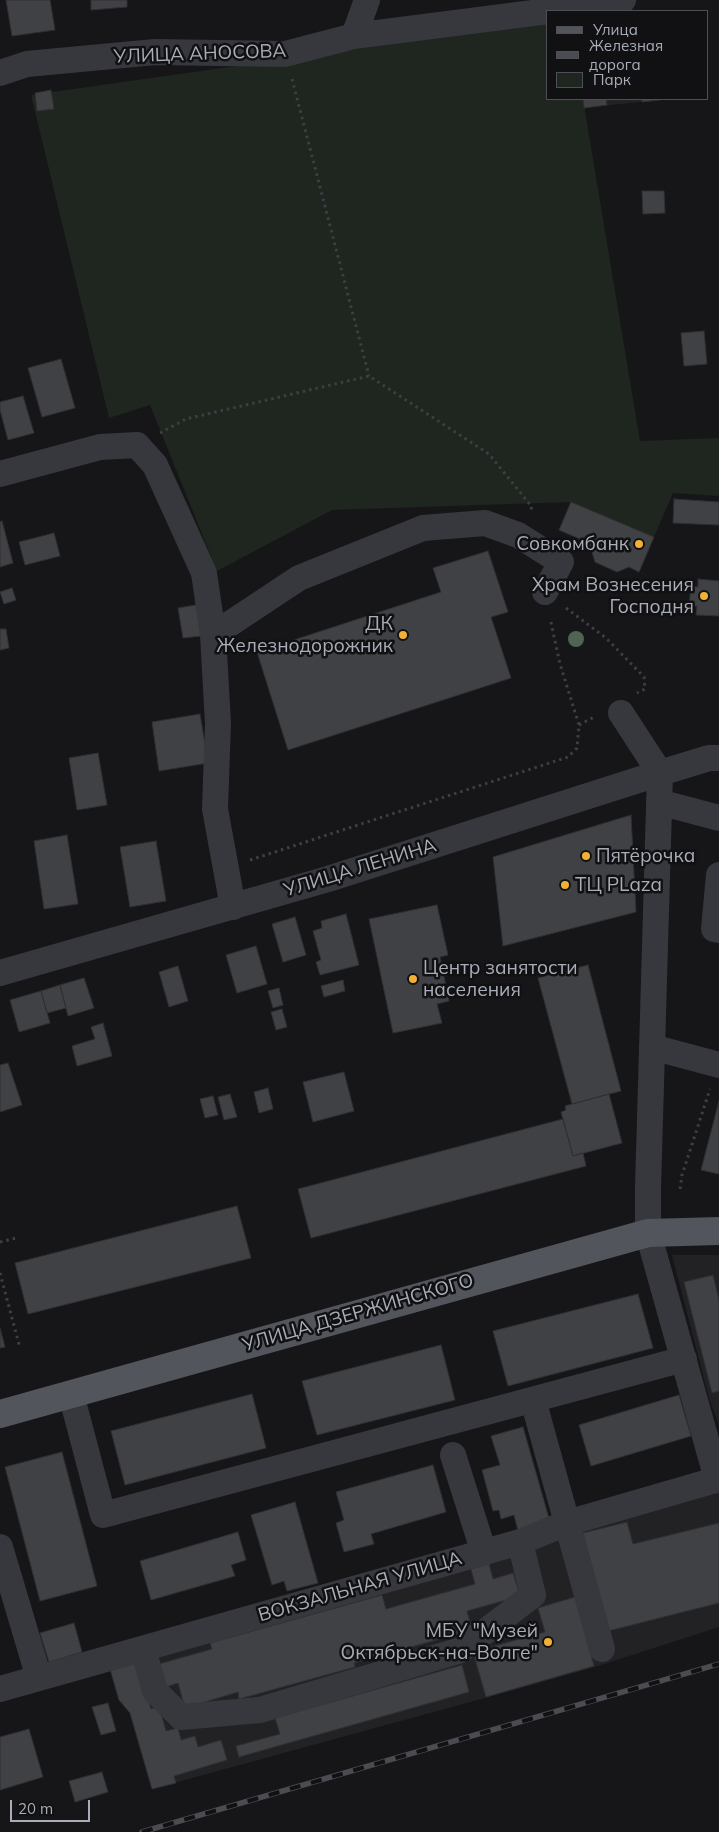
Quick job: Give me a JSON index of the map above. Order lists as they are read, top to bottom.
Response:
{
  "streets": {
    "main road": ["УЛИЦА ДЗЕРЖИНСКОГО"],
    "street": ["УЛИЦА АНОСОВА", "УЛИЦА ЛЕНИНА", "ВОКЗАЛЬНАЯ УЛИЦА"]
  },
  "places": [
    "Совкомбанк",
    "Храм Вознесения Господня",
    "ДК Железнодорожник",
    "Пятёрочка",
    "ТЦ PLaza",
    "Центр занятости населения",
    "МБУ \"Музей Октябрьск-на-Волге\""
  ],
  "legend": ["Улица", "Железная дорога", "Парк"],
  "scale_bar": "20 m"
}
